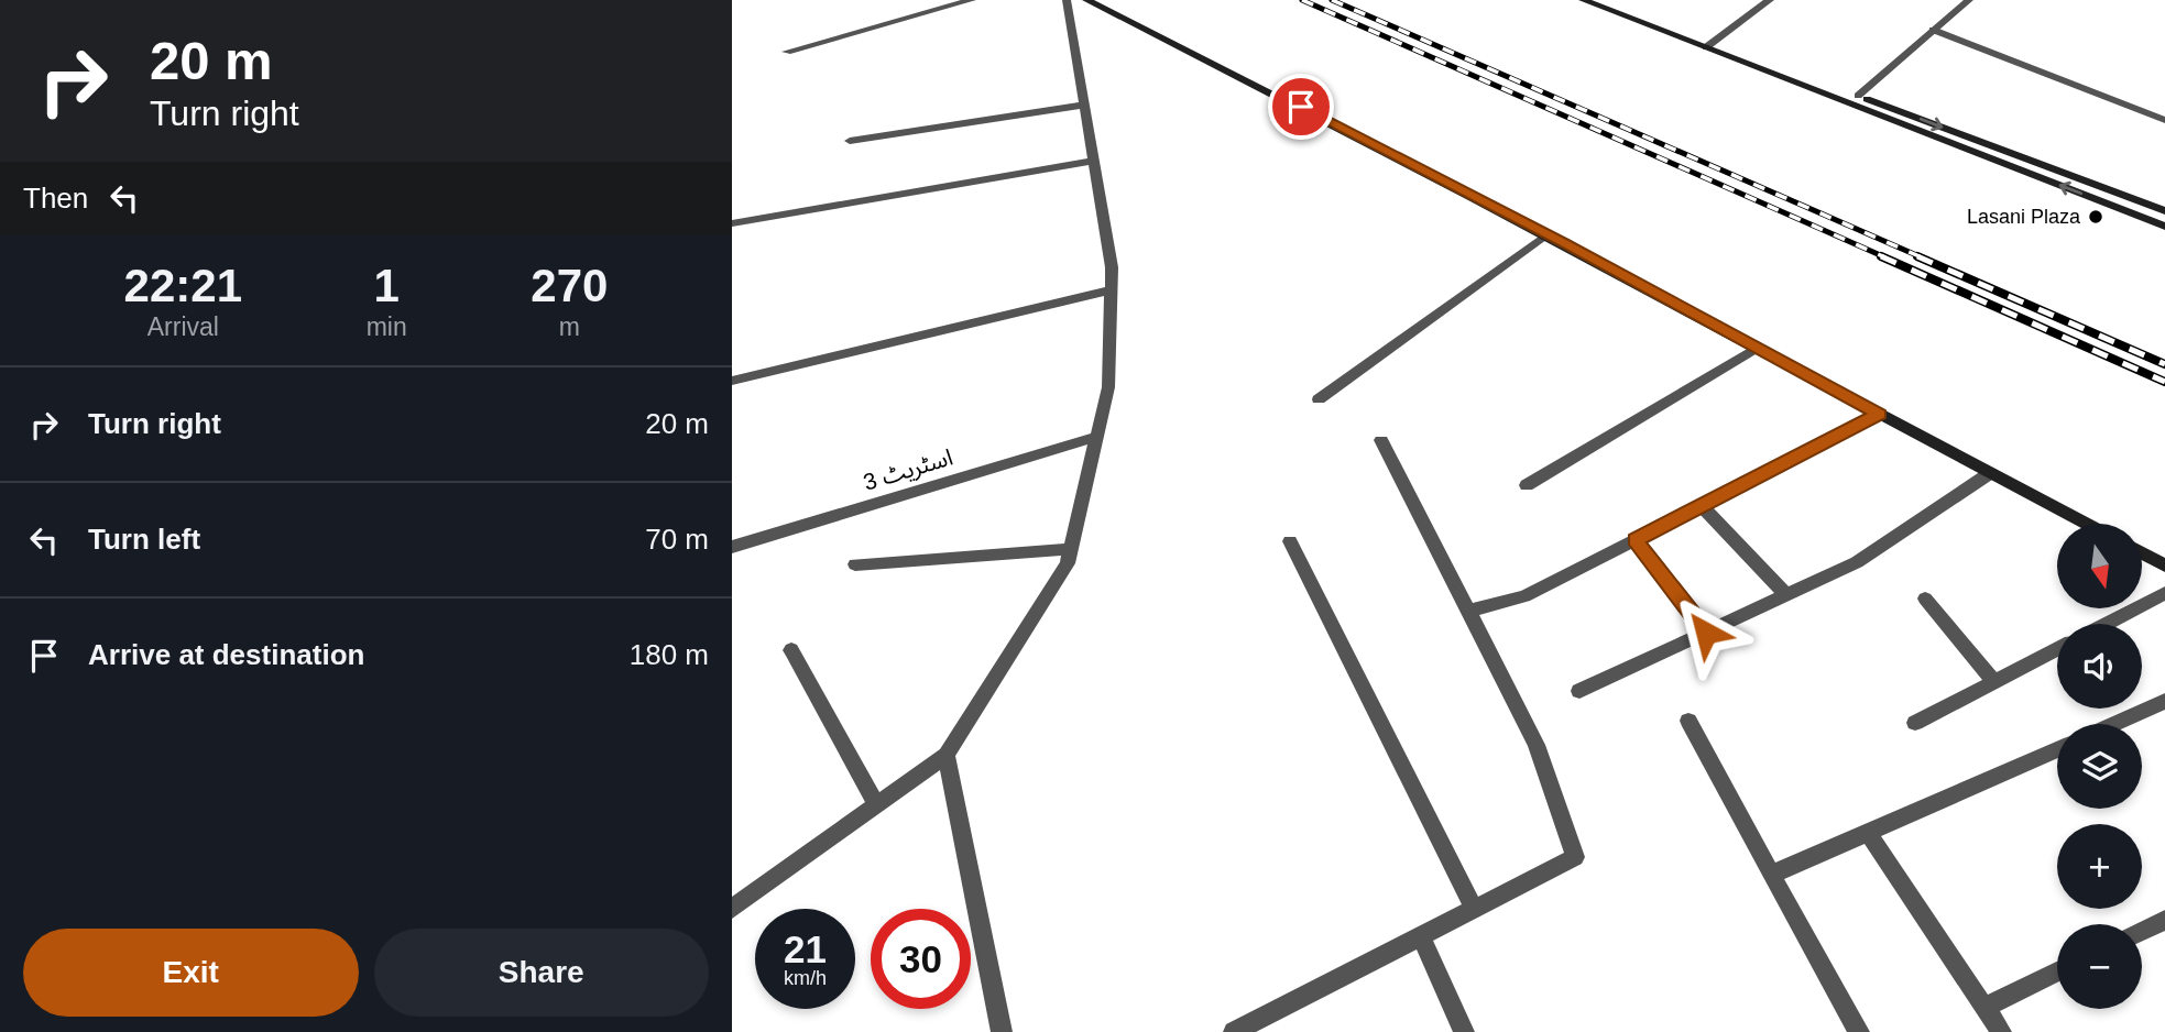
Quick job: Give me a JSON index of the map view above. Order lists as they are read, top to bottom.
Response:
{
  "streets": {
    "street": ["اسٹریٹ 3"]
  },
  "places": ["Lasani Plaza"],
  "north": "bottom",
  "page": {
    "turn": ["20 m", "Turn right"],
    "then": "Then",
    "eta": [
      "22:21",
      "Arrival",
      "1",
      "min",
      "270",
      "m"
    ],
    "list": [
      {
        "name": "Turn right",
        "value": "20 m"
      },
      {
        "name": "Turn left",
        "value": "70 m"
      },
      {
        "name": "Arrive at destination",
        "value": "180 m"
      }
    ],
    "map_buttons": ["+", "−"],
    "speed": "21 km/h",
    "limit": "30",
    "buttons": ["Exit", "Share"]
  }
}
